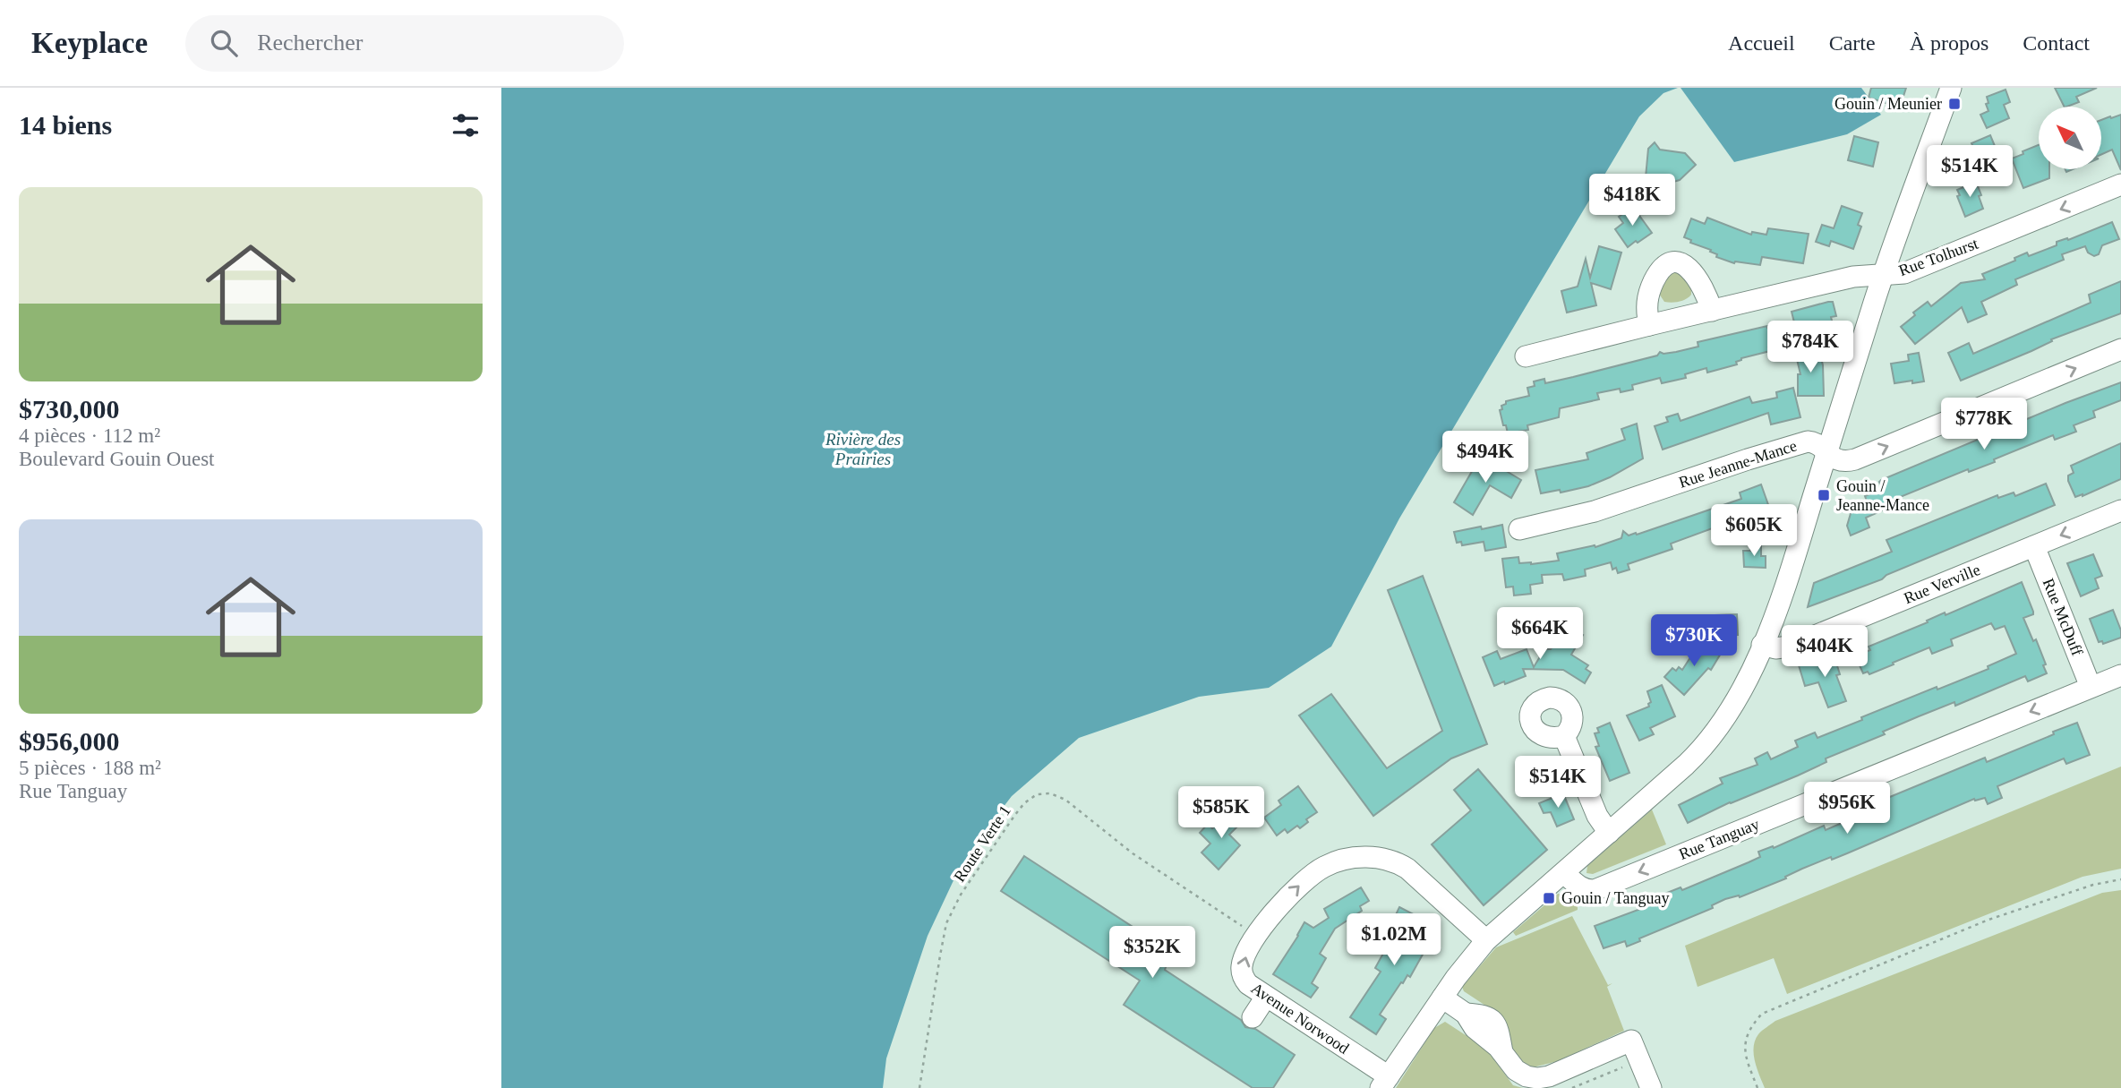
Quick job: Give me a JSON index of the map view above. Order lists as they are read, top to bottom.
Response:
{
  "streets": {
    "street": [
      "Rue Tolhurst",
      "Rue Jeanne-Mance",
      "Rue Verville",
      "Rue McDuff",
      "Rue Tanguay",
      "Avenue Norwood"
    ],
    "path": ["Route Verte 1"]
  },
  "crossings": [
    ["Rue Verville", "Rue McDuff"],
    ["Rue McDuff", "Rue Tanguay"]
  ],
  "one_way": ["Rue Tolhurst", "Rue Jeanne-Mance", "Rue Tanguay"],
  "water": ["Rivière des Prairies"],
  "places": {
    "transit": ["Gouin / Meunier", "Gouin / Jeanne-Mance", "Gouin / Tanguay"]
  },
  "north": "top left",
  "page": {
    "header": "Keyplace",
    "search": "Rechercher",
    "nav": [
      "Accueil",
      "Carte",
      "À propos",
      "Contact"
    ],
    "heading": "14 biens",
    "price": [
      "$514K",
      "$418K",
      "$784K",
      "$778K",
      "$494K",
      "$605K",
      "$664K",
      "$730K",
      "$404K",
      "$514K",
      "$956K",
      "$585K",
      "$1.02M",
      "$352K"
    ],
    "list": [
      {
        "name": "$730,000",
        "note": "4 pièces · 112 m² · Boulevard Gouin Ouest"
      },
      {
        "name": "$956,000",
        "note": "5 pièces · 188 m² · Rue Tanguay"
      }
    ]
  }
}
